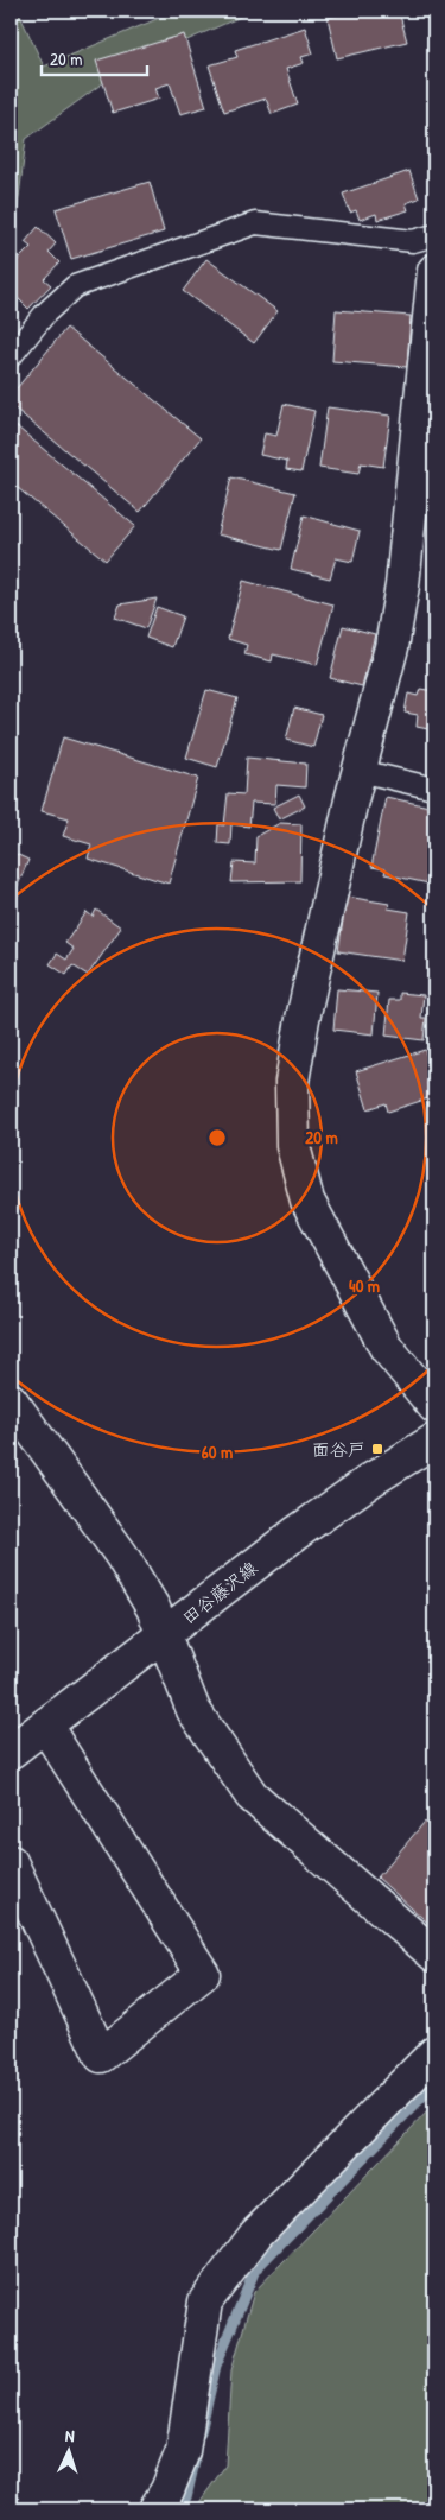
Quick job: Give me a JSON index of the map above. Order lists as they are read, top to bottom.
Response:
{
  "streets": {
    "street": ["田谷藤沢線"]
  },
  "places": {
    "transit": ["面谷戸"]
  },
  "scale_bar": "20 m",
  "north": "top",
  "rings": ["20 m", "40 m", "60 m"]
}
